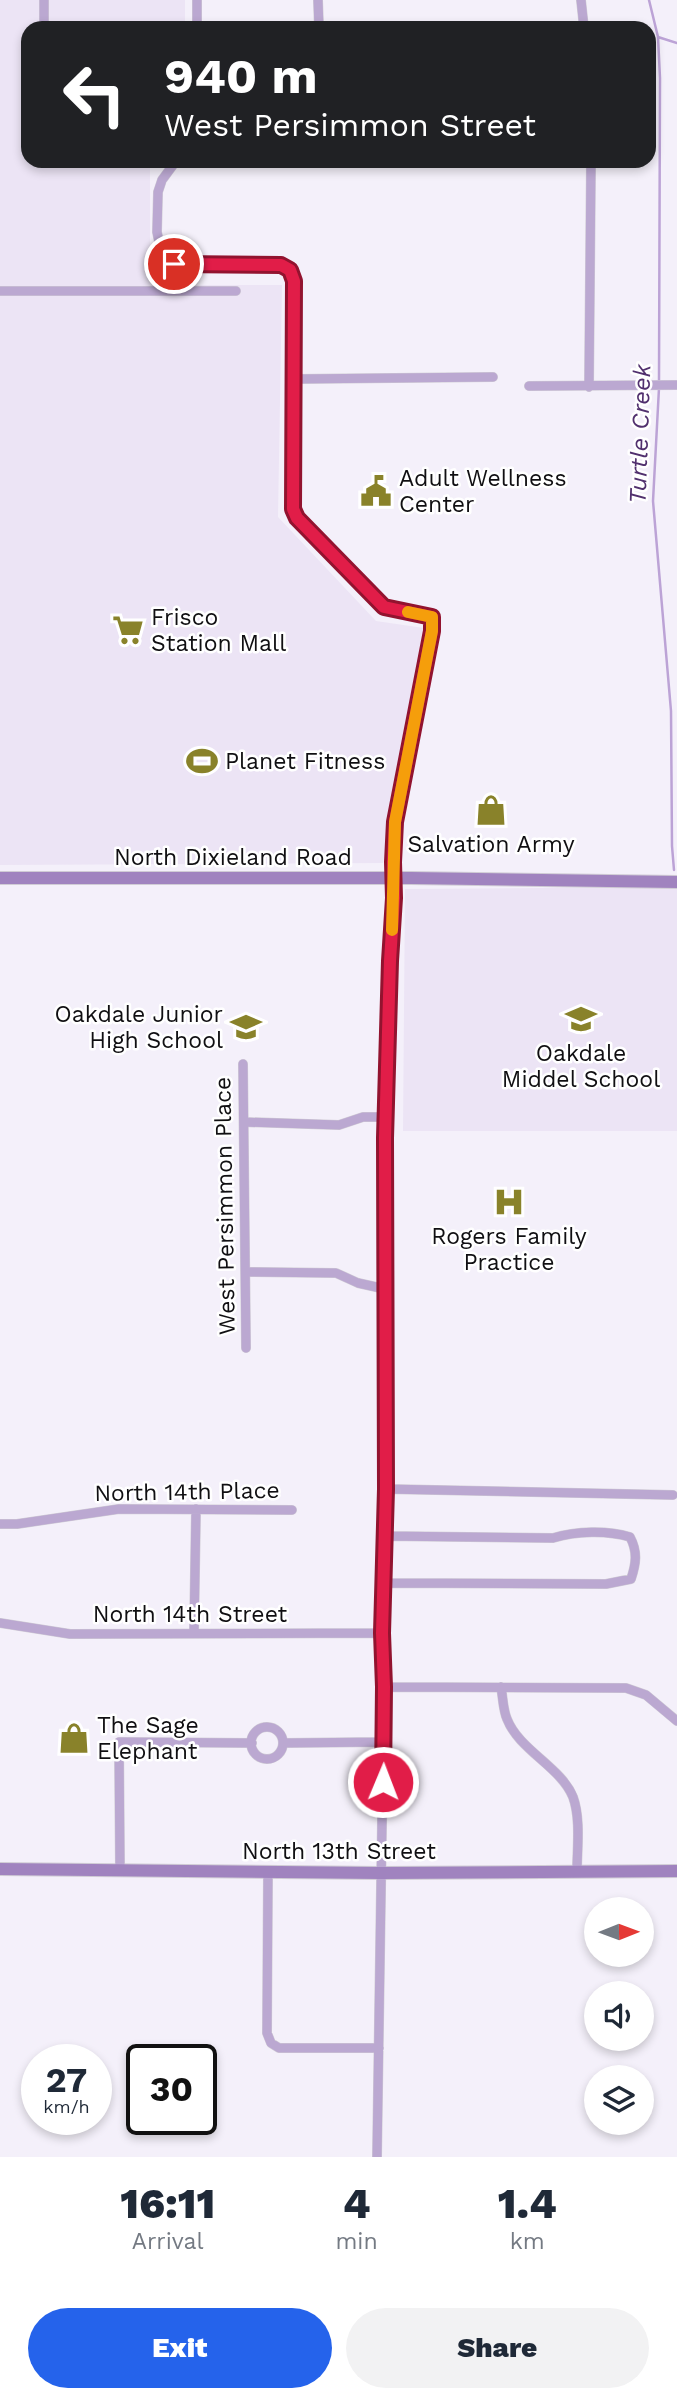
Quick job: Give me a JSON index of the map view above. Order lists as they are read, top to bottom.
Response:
{
  "streets": {
    "main road": ["North Dixieland Road", "North 13th Street"],
    "street": ["West Persimmon Place", "North 14th Place", "North 14th Street"]
  },
  "water": ["Turtle Creek"],
  "places": {
    "public building": ["Adult Wellness Center"],
    "supermarket": ["Frisco Station Mall"],
    "sports": ["Planet Fitness"],
    "shop": ["Salvation Army", "The Sage Elephant"],
    "school or university": ["Oakdale Middel School", "Oakdale Junior High School"],
    "hospital": ["Rogers Family Practice"]
  },
  "north": "right",
  "page": {
    "turn": ["940 m", "West Persimmon Street"],
    "speed": "27 km/h",
    "limit": "30",
    "eta": [
      "16:11",
      "Arrival",
      "4",
      "min",
      "1.4",
      "km"
    ],
    "buttons": ["Exit", "Share"]
  }
}
